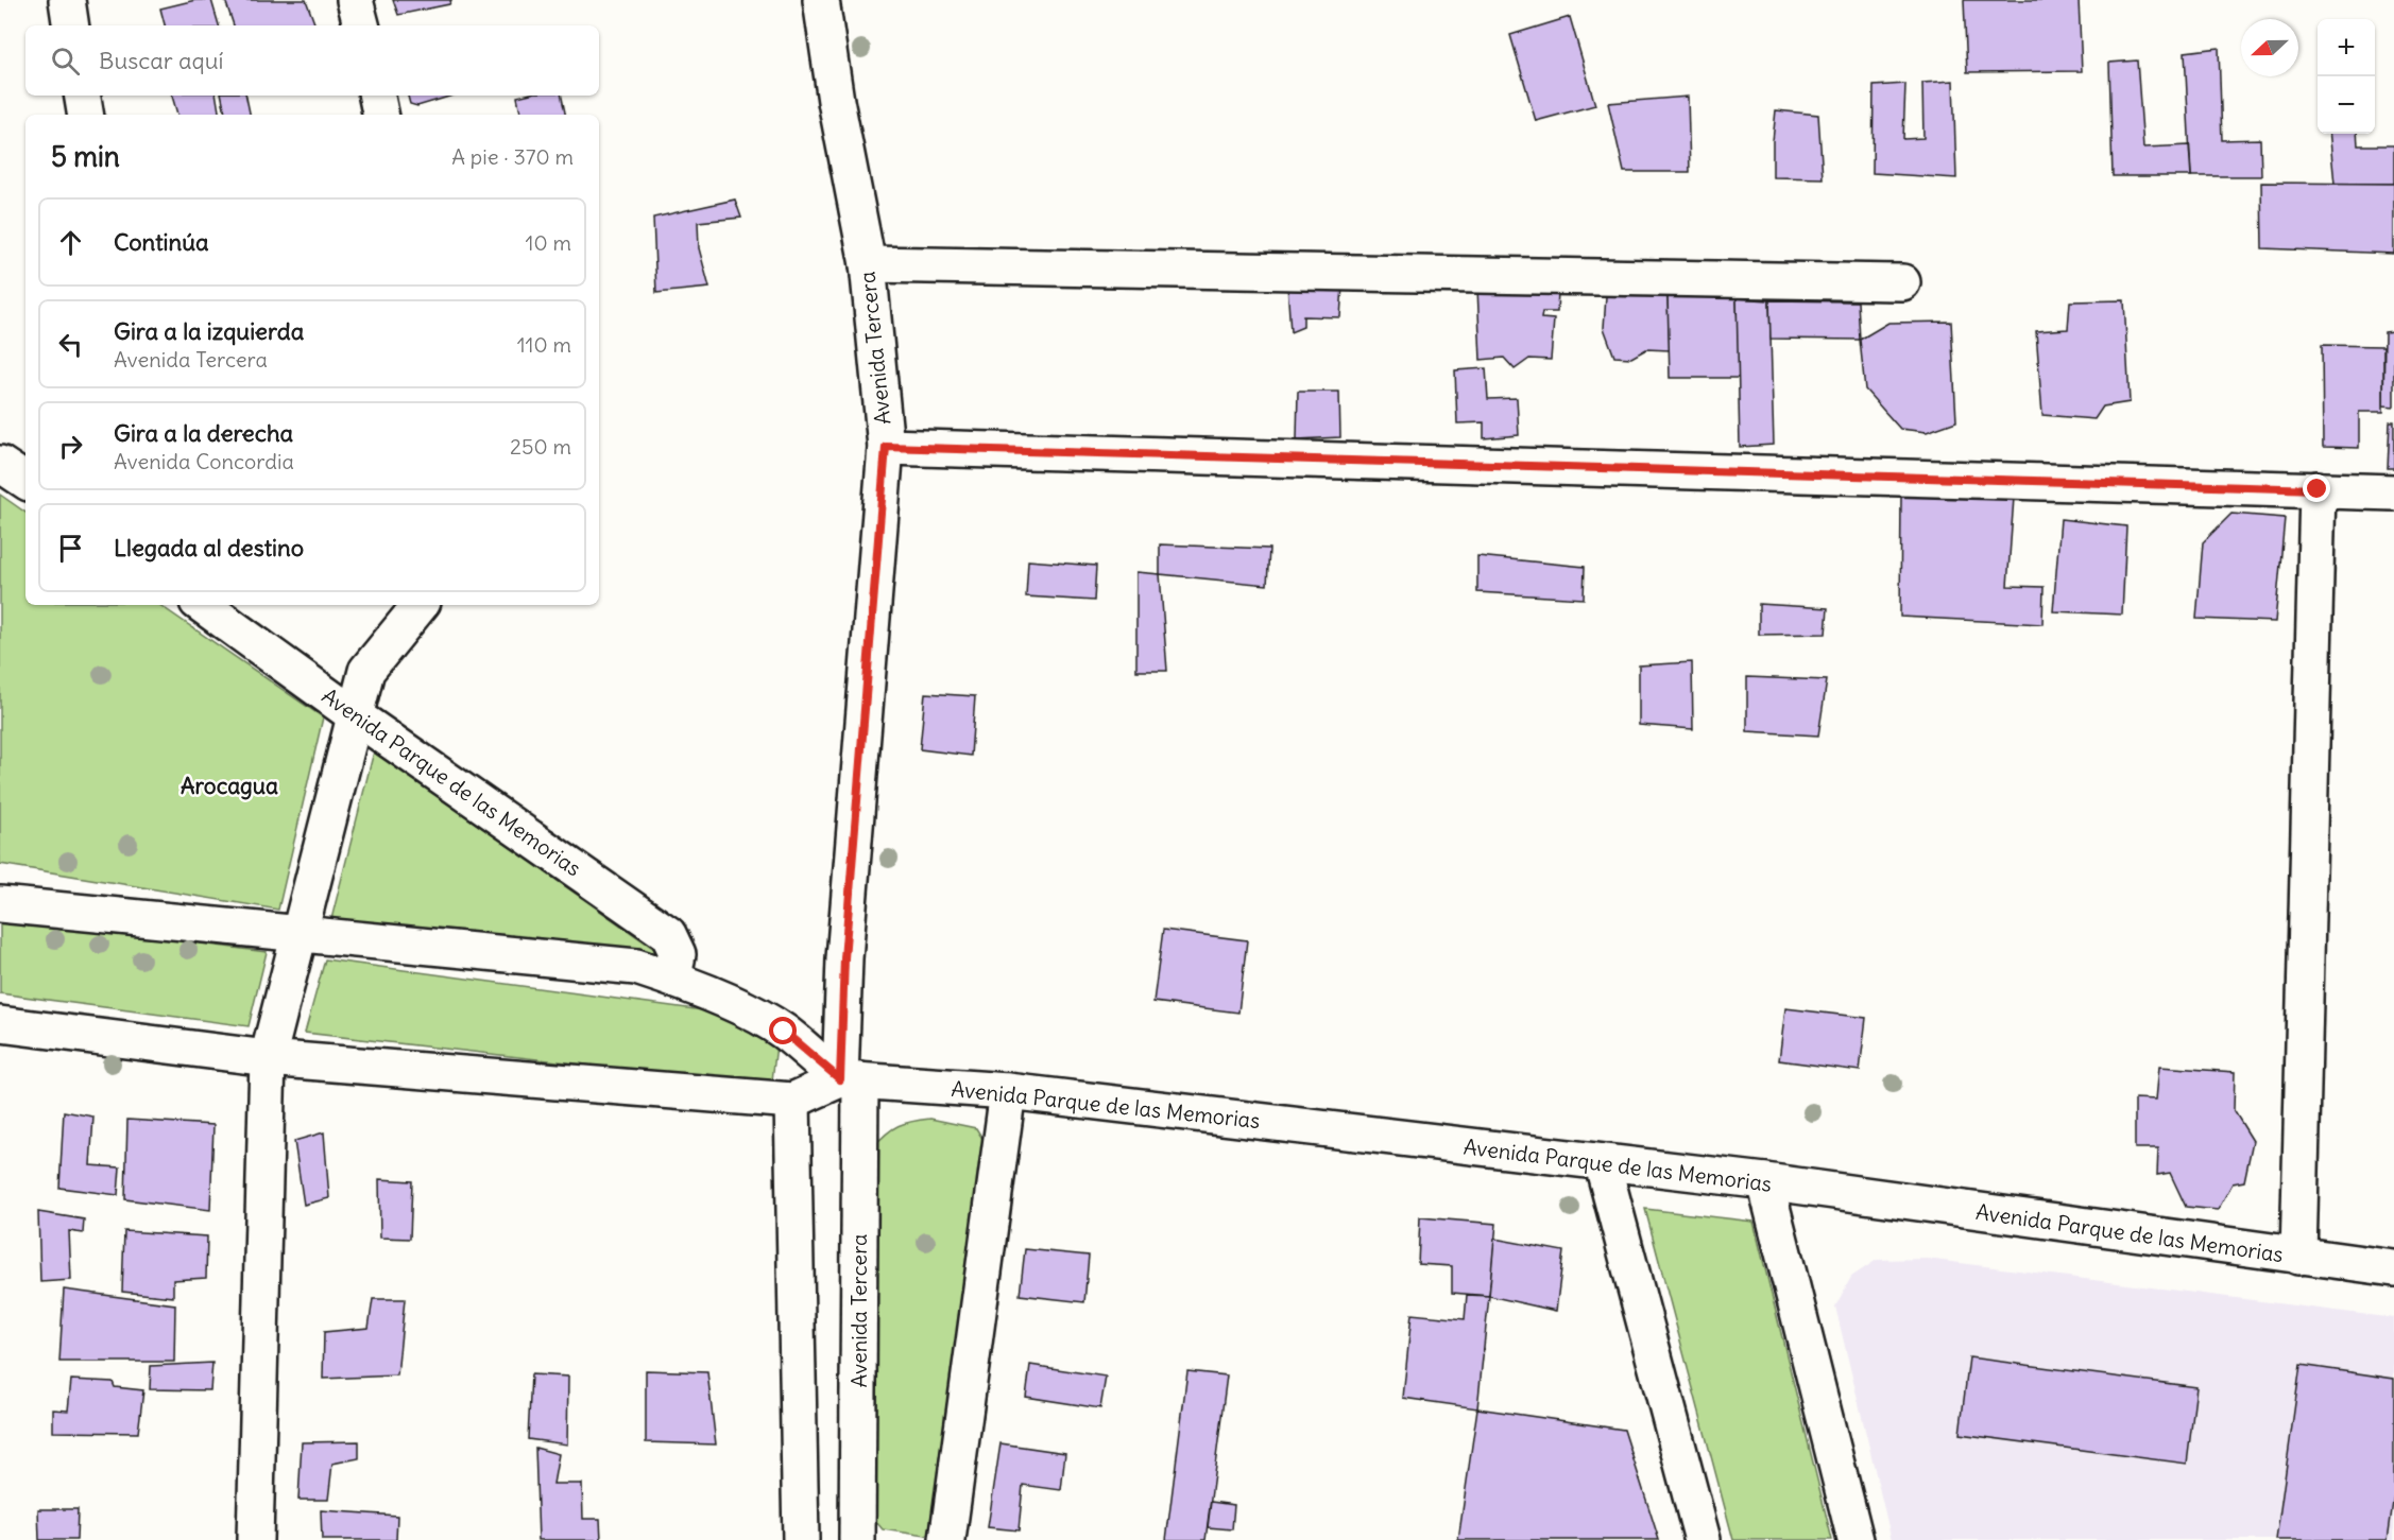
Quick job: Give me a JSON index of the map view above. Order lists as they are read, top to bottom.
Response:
{
  "streets": {
    "street": ["Avenida Tercera", "Avenida Parque de las Memorias"]
  },
  "crossings": [
    ["Avenida Tercera", "Avenida Parque de las Memorias"]
  ],
  "districts": ["Arocagua"],
  "north": "left",
  "page": {
    "map_buttons": ["+", "−"],
    "search": "Buscar aquí",
    "heading": ["5 min", "A pie · 370 m"],
    "list": [
      ["Continúa", "10 m"],
      ["Gira a la izquierda", "Avenida Tercera", "110 m"],
      ["Gira a la derecha", "Avenida Concordia", "250 m"],
      "Llegada al destino"
    ]
  }
}
